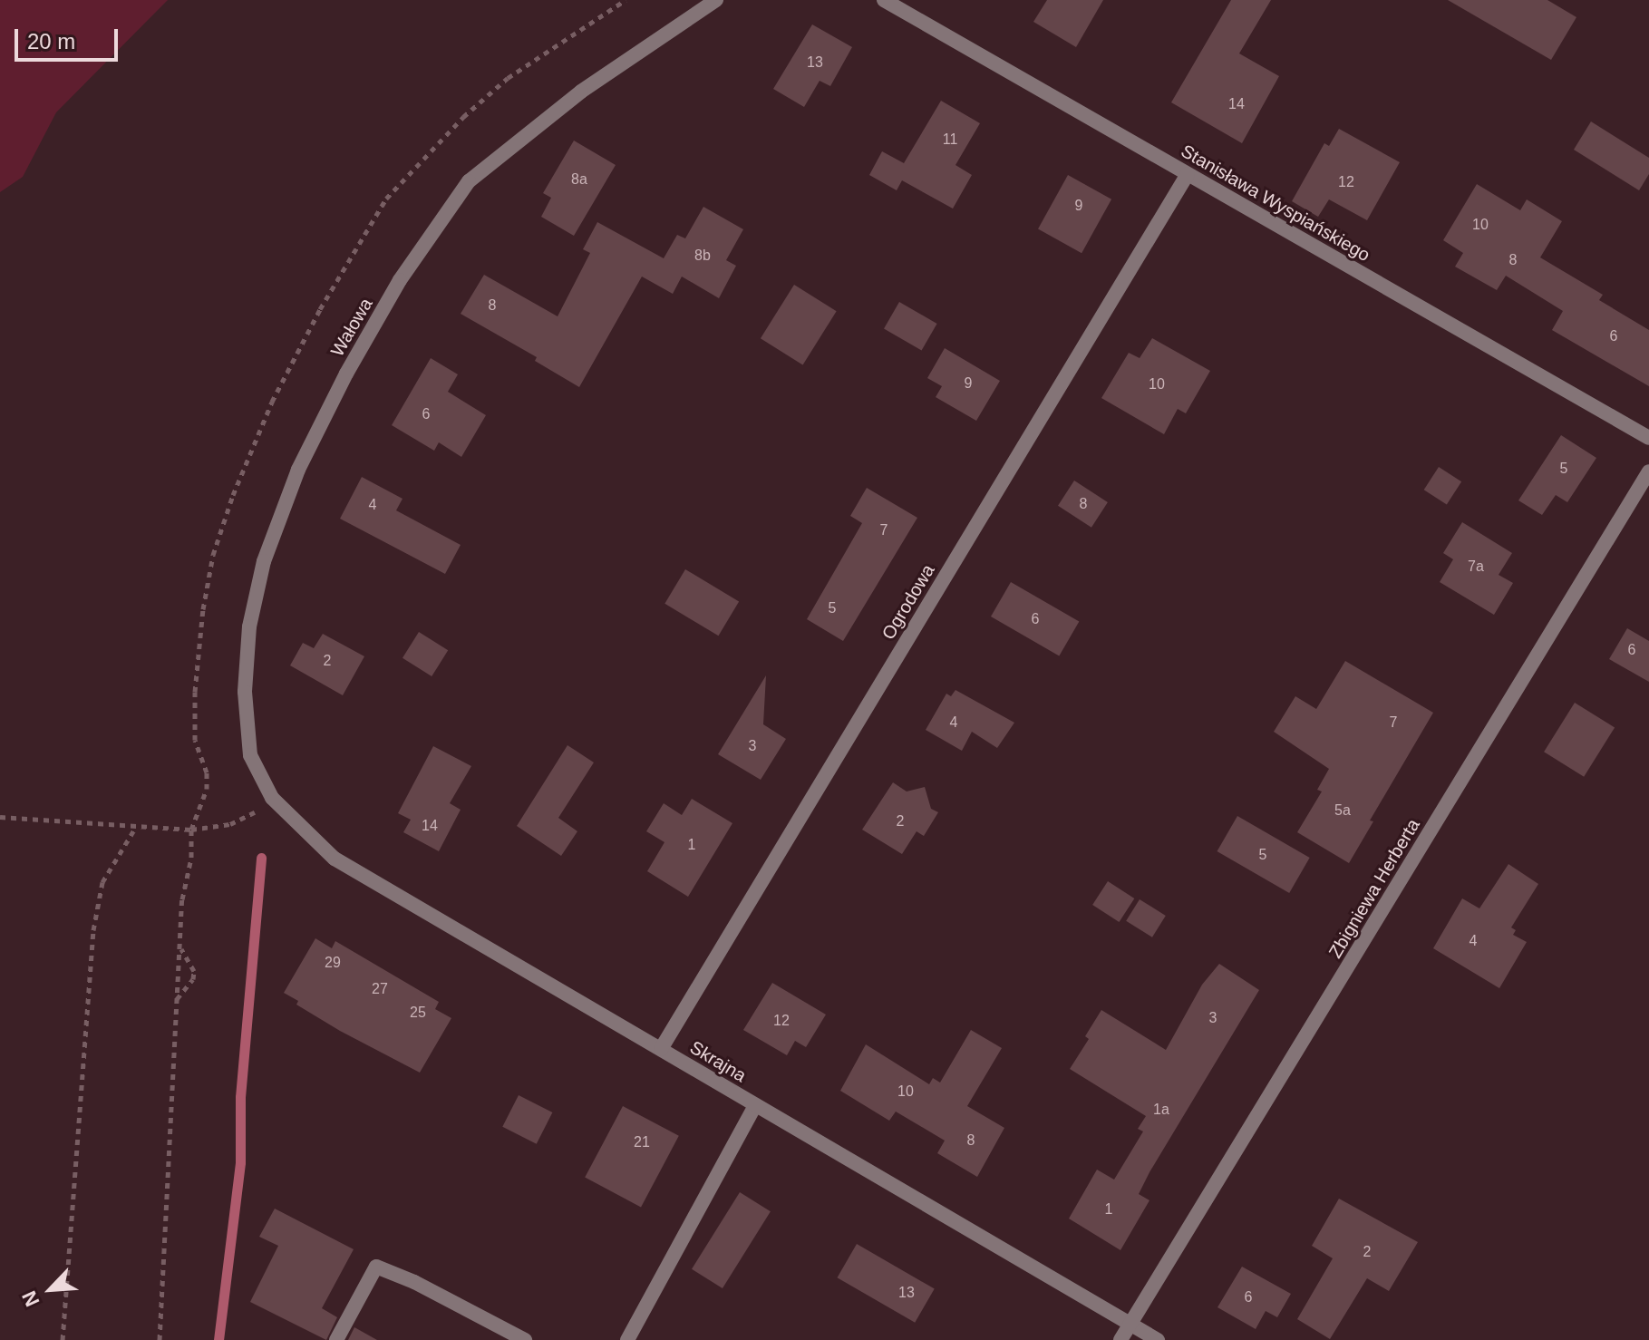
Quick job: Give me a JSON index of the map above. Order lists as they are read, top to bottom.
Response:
{
  "streets": {
    "street": [
      "Stanisława Wyspiańskiego",
      "Wałowa",
      "Ogrodowa",
      "Zbigniewa Herberta",
      "Skrajna"
    ]
  },
  "crossings": [
    ["Stanisława Wyspiańskiego", "Ogrodowa"],
    ["Wałowa", "Skrajna"],
    ["Ogrodowa", "Skrajna"],
    ["Zbigniewa Herberta", "Skrajna"]
  ],
  "house_numbers": [
    "13",
    "14",
    "11",
    "8a",
    "12",
    "9",
    "10",
    "8b",
    "8",
    "8",
    "6",
    "9",
    "10",
    "6",
    "5",
    "8",
    "4",
    "7",
    "7a",
    "5",
    "6",
    "6",
    "2",
    "4",
    "7",
    "3",
    "5a",
    "2",
    "14",
    "1",
    "5",
    "4",
    "29",
    "27",
    "25",
    "3",
    "12",
    "10",
    "1a",
    "8",
    "21",
    "1",
    "2",
    "13",
    "6"
  ],
  "scale_bar": "20 m",
  "north": "bottom left"
}
